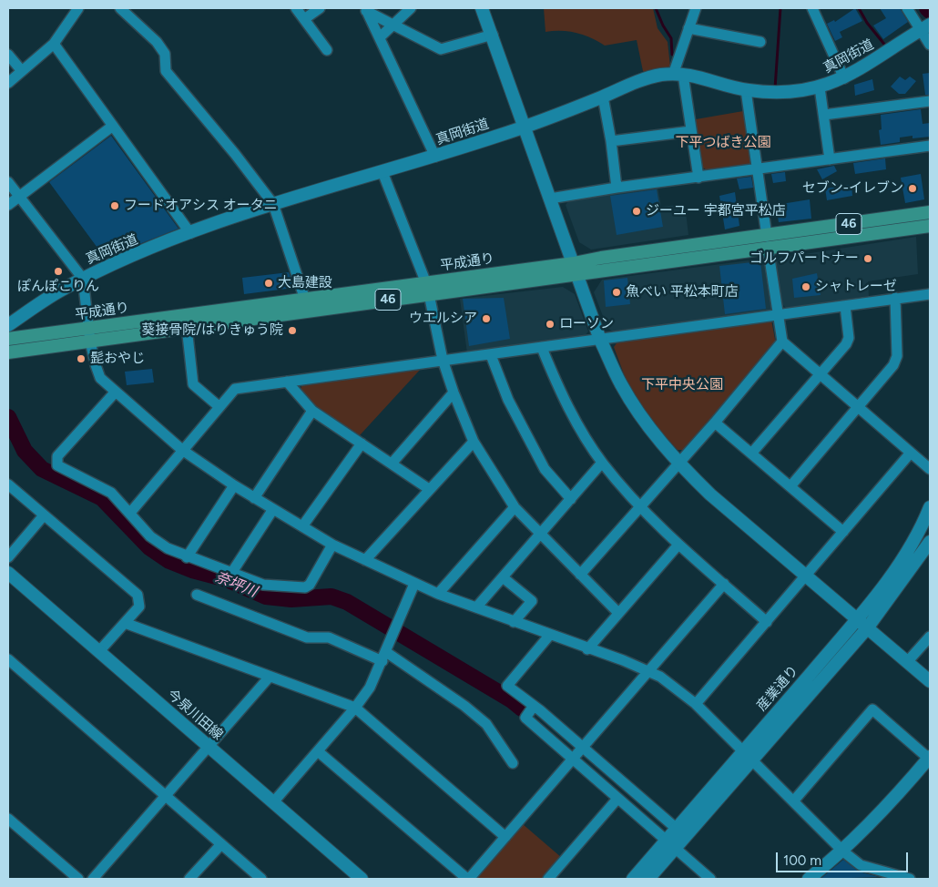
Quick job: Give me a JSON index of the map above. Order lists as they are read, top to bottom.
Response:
{
  "streets": {
    "main road": ["46", "平成通り"],
    "street": ["真岡街道", "産業通り", "今泉川田線"]
  },
  "water": ["奈坪川"],
  "parks": ["下平つばき公園", "下平中央公園"],
  "places": [
    "セブン-イレブン",
    "フードオアシス オータニ",
    "ジーユー 宇都宮平松店",
    "ゴルフパートナー",
    "ぽんぽこりん",
    "大島建設",
    "シャトレーゼ",
    "魚べい 平松本町店",
    "ウエルシア",
    "ローソン",
    "葵接骨院/はりきゅう院",
    "髭おやじ"
  ],
  "scale_bar": "100 m"
}
